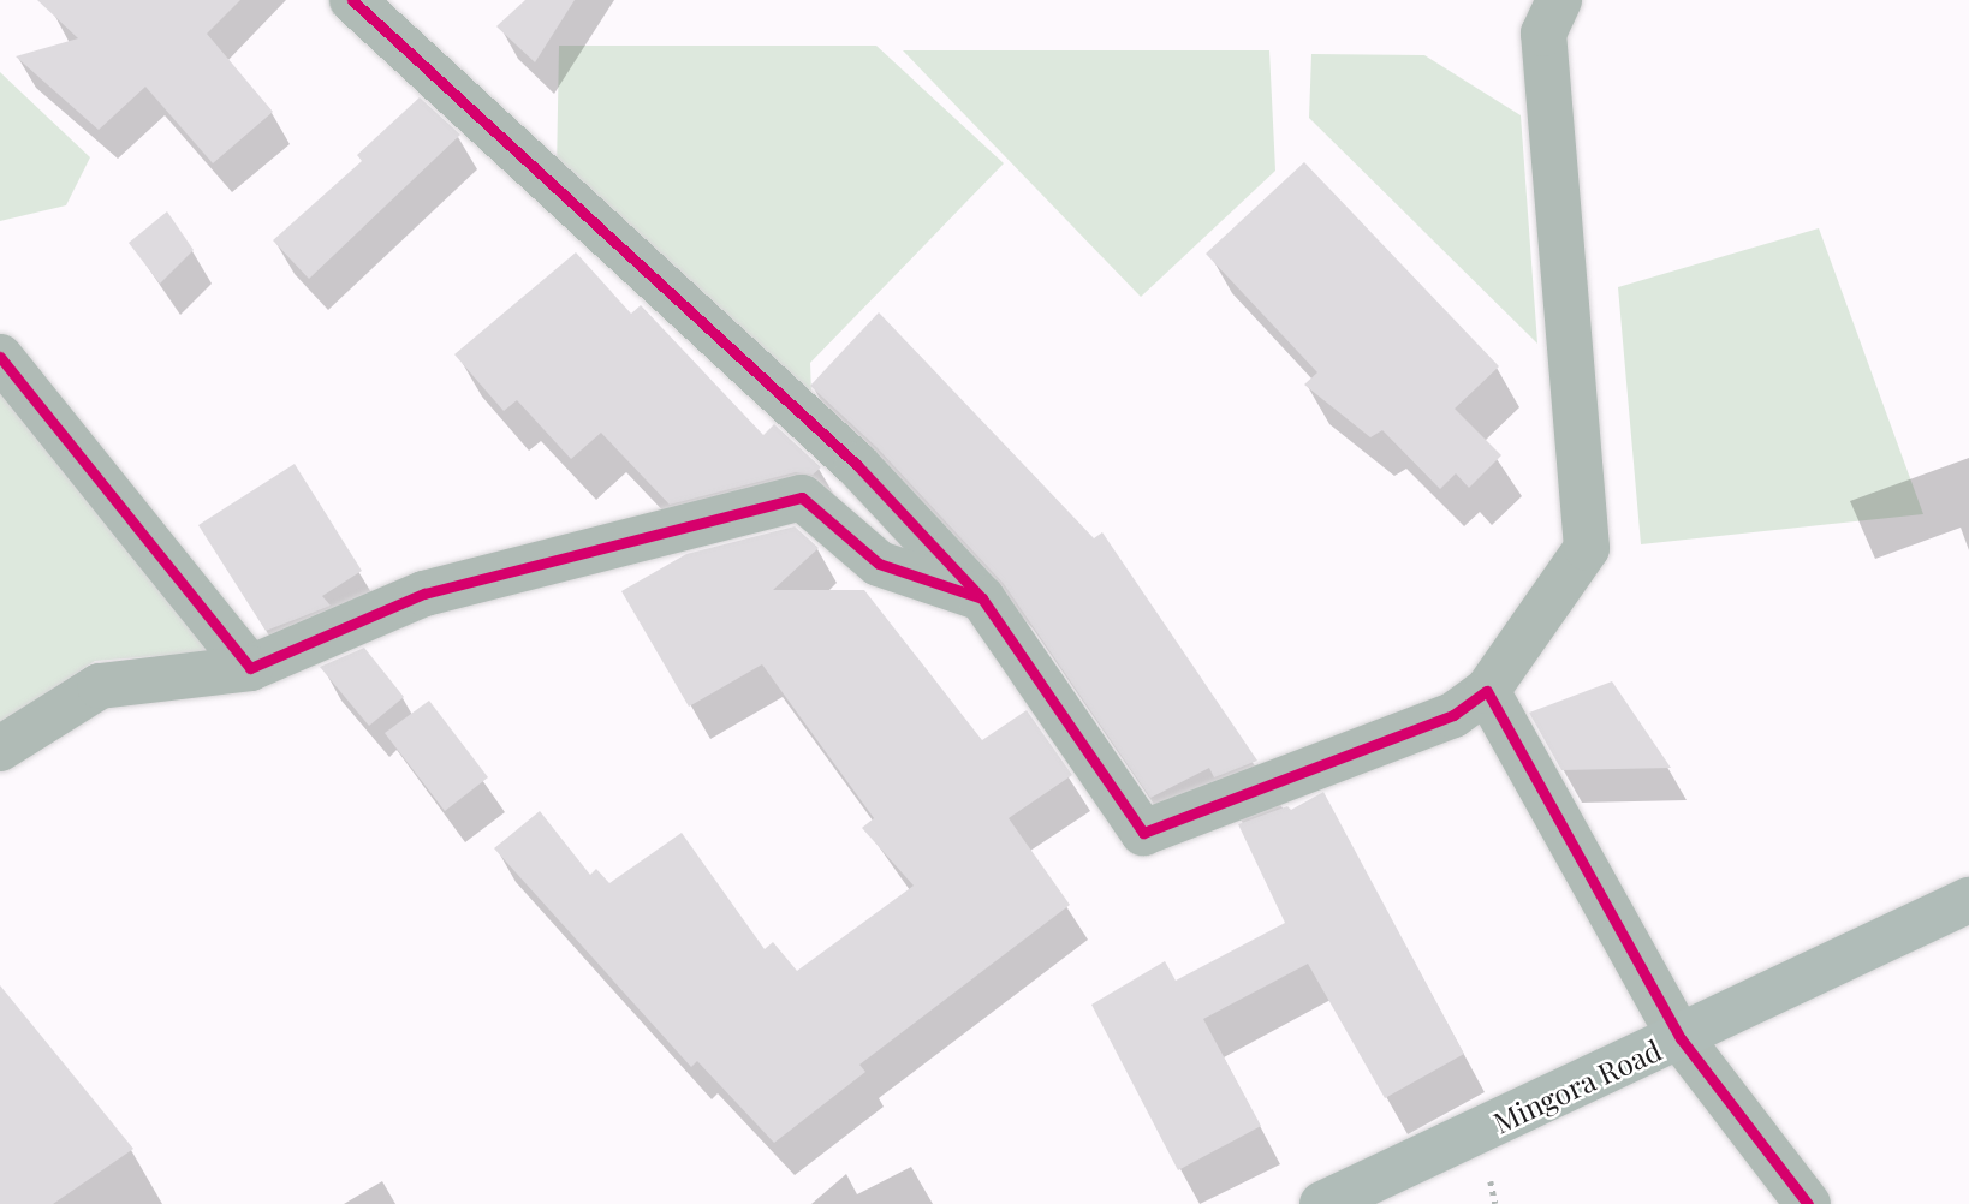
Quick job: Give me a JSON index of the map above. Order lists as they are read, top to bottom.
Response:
{
  "streets": {
    "main road": ["Mingora Road"]
  }
}
